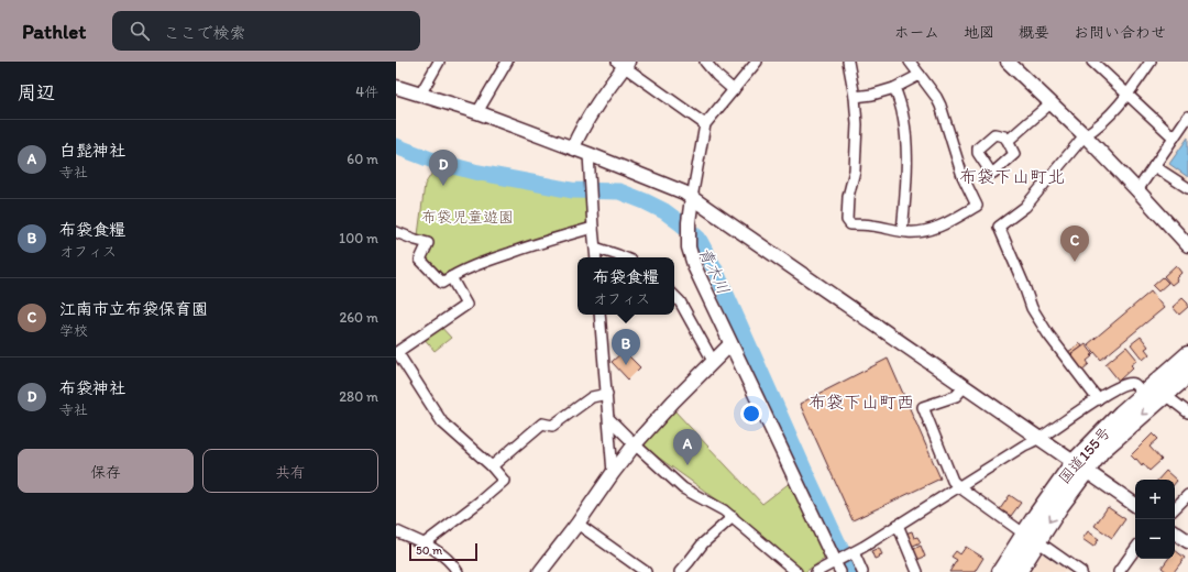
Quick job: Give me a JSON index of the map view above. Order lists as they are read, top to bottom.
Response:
{
  "streets": {
    "highway": ["国道155号"]
  },
  "districts": ["布袋下山町北", "布袋下山町西"],
  "water": ["青木川"],
  "parks": ["布袋児童遊園"],
  "scale_bar": "50 m",
  "page": {
    "header": "Pathlet",
    "search": "ここで検索",
    "nav": [
      "ホーム",
      "地図",
      "概要",
      "お問い合わせ"
    ],
    "heading": ["周辺", "4件"],
    "list": [
      {
        "mark": "A",
        "name": "白髭神社",
        "note": "寺社",
        "value": "60 m"
      },
      {
        "mark": "B",
        "name": "布袋食糧",
        "note": "オフィス",
        "value": "100 m"
      },
      {
        "mark": "C",
        "name": "江南市立布袋保育園",
        "note": "学校",
        "value": "260 m"
      },
      {
        "mark": "D",
        "name": "布袋神社",
        "note": "寺社",
        "value": "280 m"
      }
    ],
    "pins": [
      "D",
      "C",
      "B",
      "A"
    ],
    "popup": ["布袋食糧", "オフィス"],
    "buttons": ["保存", "共有"],
    "map_buttons": ["+", "−"],
    "scale": "50 m"
  }
}
